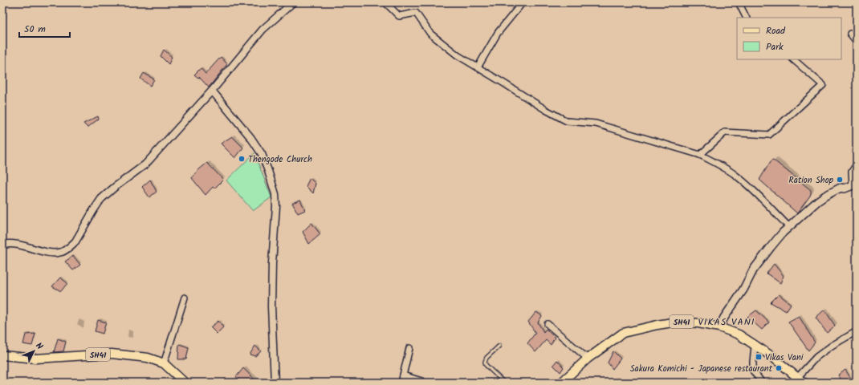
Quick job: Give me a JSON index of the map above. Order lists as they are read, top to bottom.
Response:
{
  "streets": {
    "main road": ["SH41"]
  },
  "districts": ["VIKAS VANI"],
  "places": {
    "other": ["Thengode Church", "Ration Shop", "Sakura Komichi - Japanese restaurant"],
    "transit": ["Vikas Vani"]
  },
  "legend": ["Road", "Park"],
  "scale_bar": "50 m",
  "north": "top right"
}
